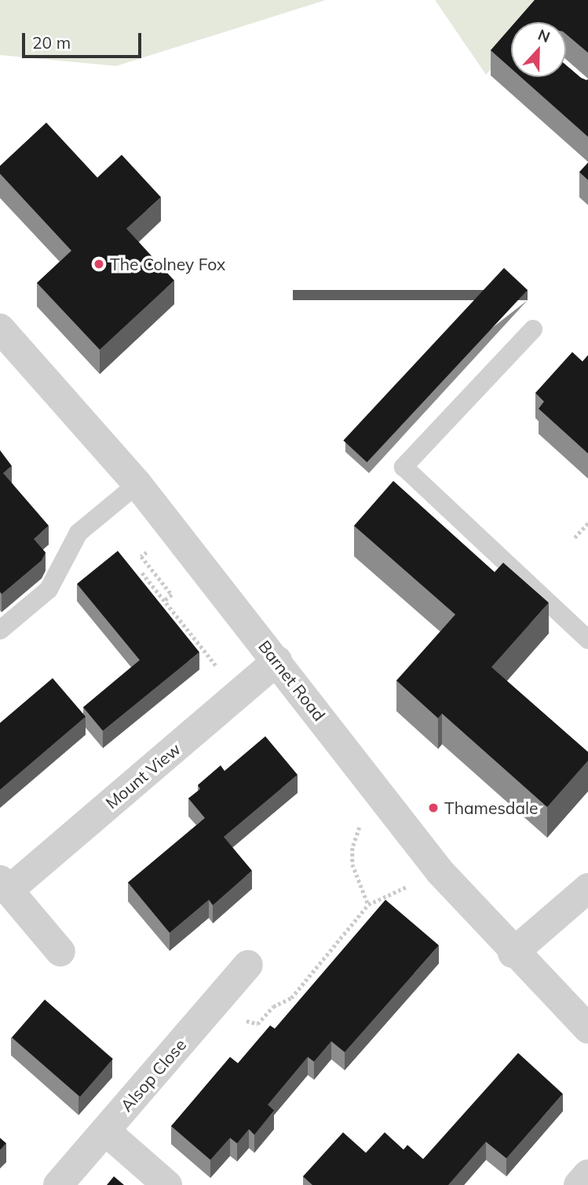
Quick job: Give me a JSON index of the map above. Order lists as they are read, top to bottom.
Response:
{
  "streets": {
    "street": ["Barnet Road", "Mount View", "Alsop Close"]
  },
  "crossings": [
    ["Barnet Road", "Mount View"]
  ],
  "places": ["The Colney Fox", "Thamesdale"],
  "scale_bar": "20 m",
  "north": "top"
}
